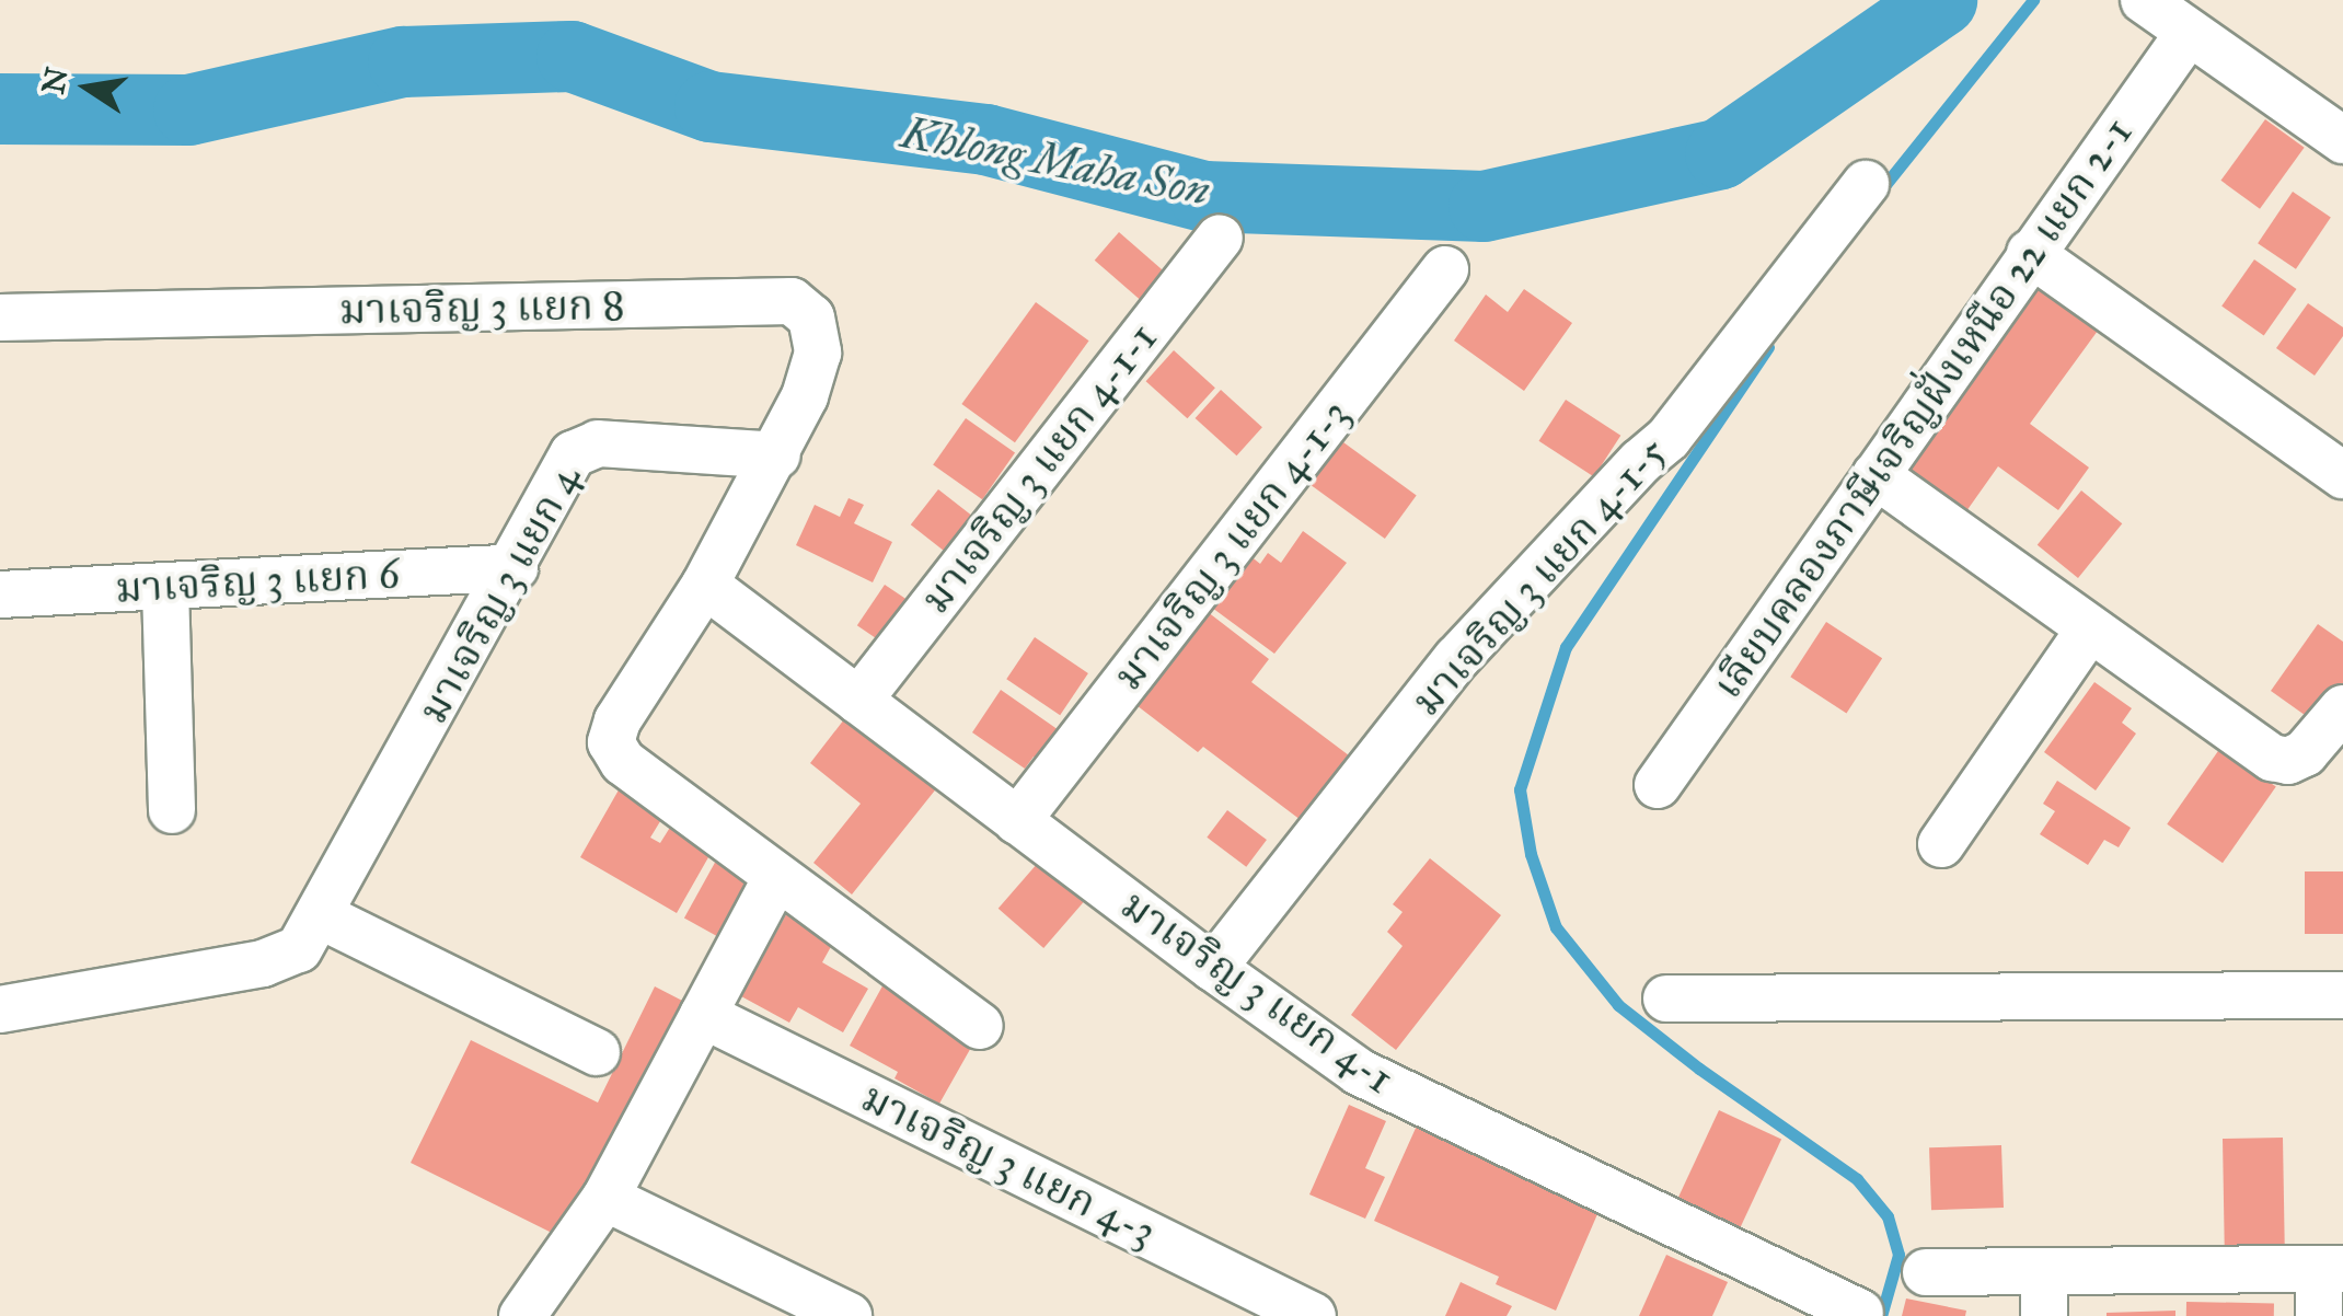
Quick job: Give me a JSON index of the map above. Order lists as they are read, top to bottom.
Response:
{
  "streets": {
    "street": [
      "มาเจริญ 3 แยก 8",
      "เลียบคลองภาษีเจริญฝั่งเหนือ 22 แยก 2-1",
      "มาเจริญ 3 แยก 4-1-1",
      "มาเจริญ 3 แยก 4-1-3",
      "มาเจริญ 3 แยก 4-1-5",
      "มาเจริญ 3 แยก 6",
      "มาเจริญ 3 แยก 4",
      "มาเจริญ 3 แยก 4-1",
      "มาเจริญ 3 แยก 4-3"
    ]
  },
  "crossings": [
    ["มาเจริญ 3 แยก 8", "มาเจริญ 3 แยก 4"],
    ["มาเจริญ 3 แยก 4-1-1", "มาเจริญ 3 แยก 4-1"],
    ["มาเจริญ 3 แยก 4-1-3", "มาเจริญ 3 แยก 4-1"],
    ["มาเจริญ 3 แยก 4-1-5", "มาเจริญ 3 แยก 4-1"],
    ["มาเจริญ 3 แยก 6", "มาเจริญ 3 แยก 4"]
  ],
  "water": ["Khlong Maha Son"],
  "north": "left"
}
